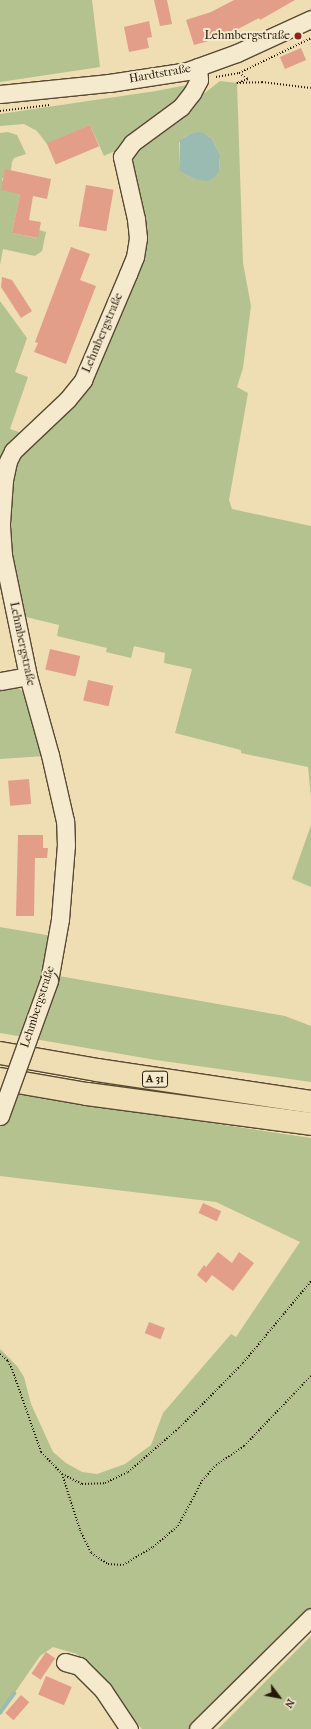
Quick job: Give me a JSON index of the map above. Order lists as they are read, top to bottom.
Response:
{
  "streets": {
    "highway": ["A 31"],
    "street": ["Hardtstraße", "Lehmbergstraße"]
  },
  "crossings": [
    ["Hardtstraße", "Lehmbergstraße"]
  ],
  "places": ["Lehmbergstraße"],
  "north": "bottom right"
}
